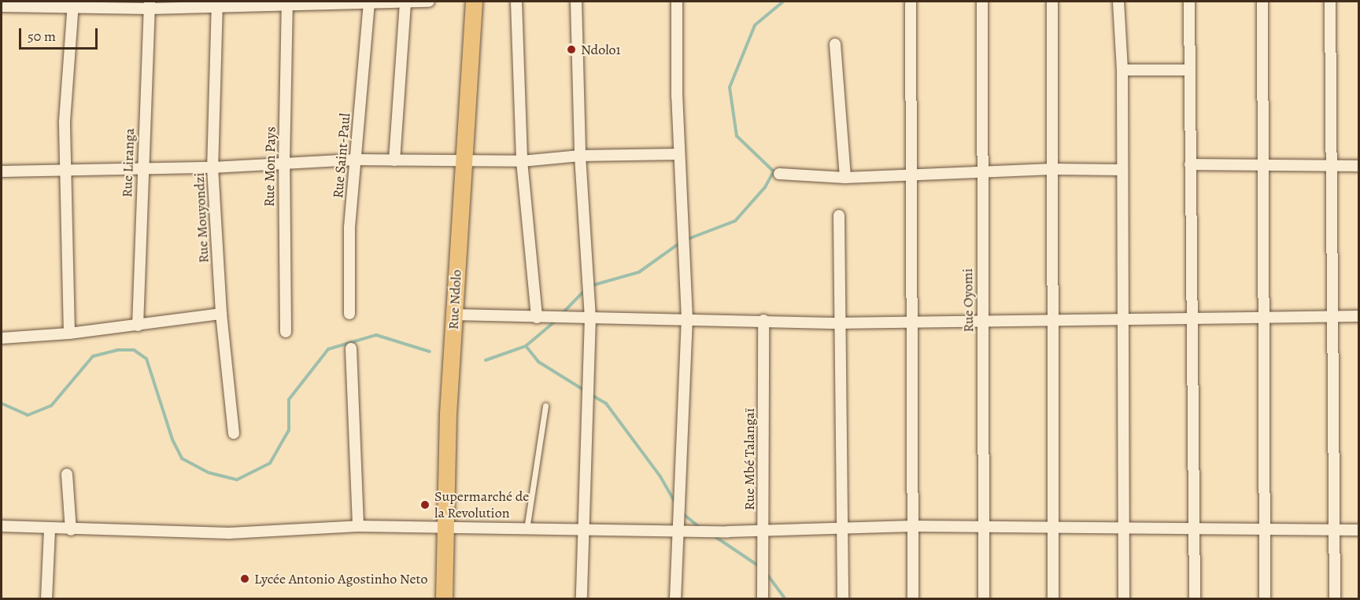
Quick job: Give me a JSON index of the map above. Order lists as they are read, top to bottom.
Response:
{
  "streets": {
    "main road": ["Rue Ndolo"],
    "street": [
      "Rue Saint-Paul",
      "Rue Liranga",
      "Rue Mon Pays",
      "Rue Mouyondzi",
      "Rue Oyomi",
      "Rue Mbé Talangaï"
    ]
  },
  "places": ["Ndolo1", "Supermarché de la Revolution", "Lycée Antonio Agostinho Neto"],
  "scale_bar": "50 m"
}
